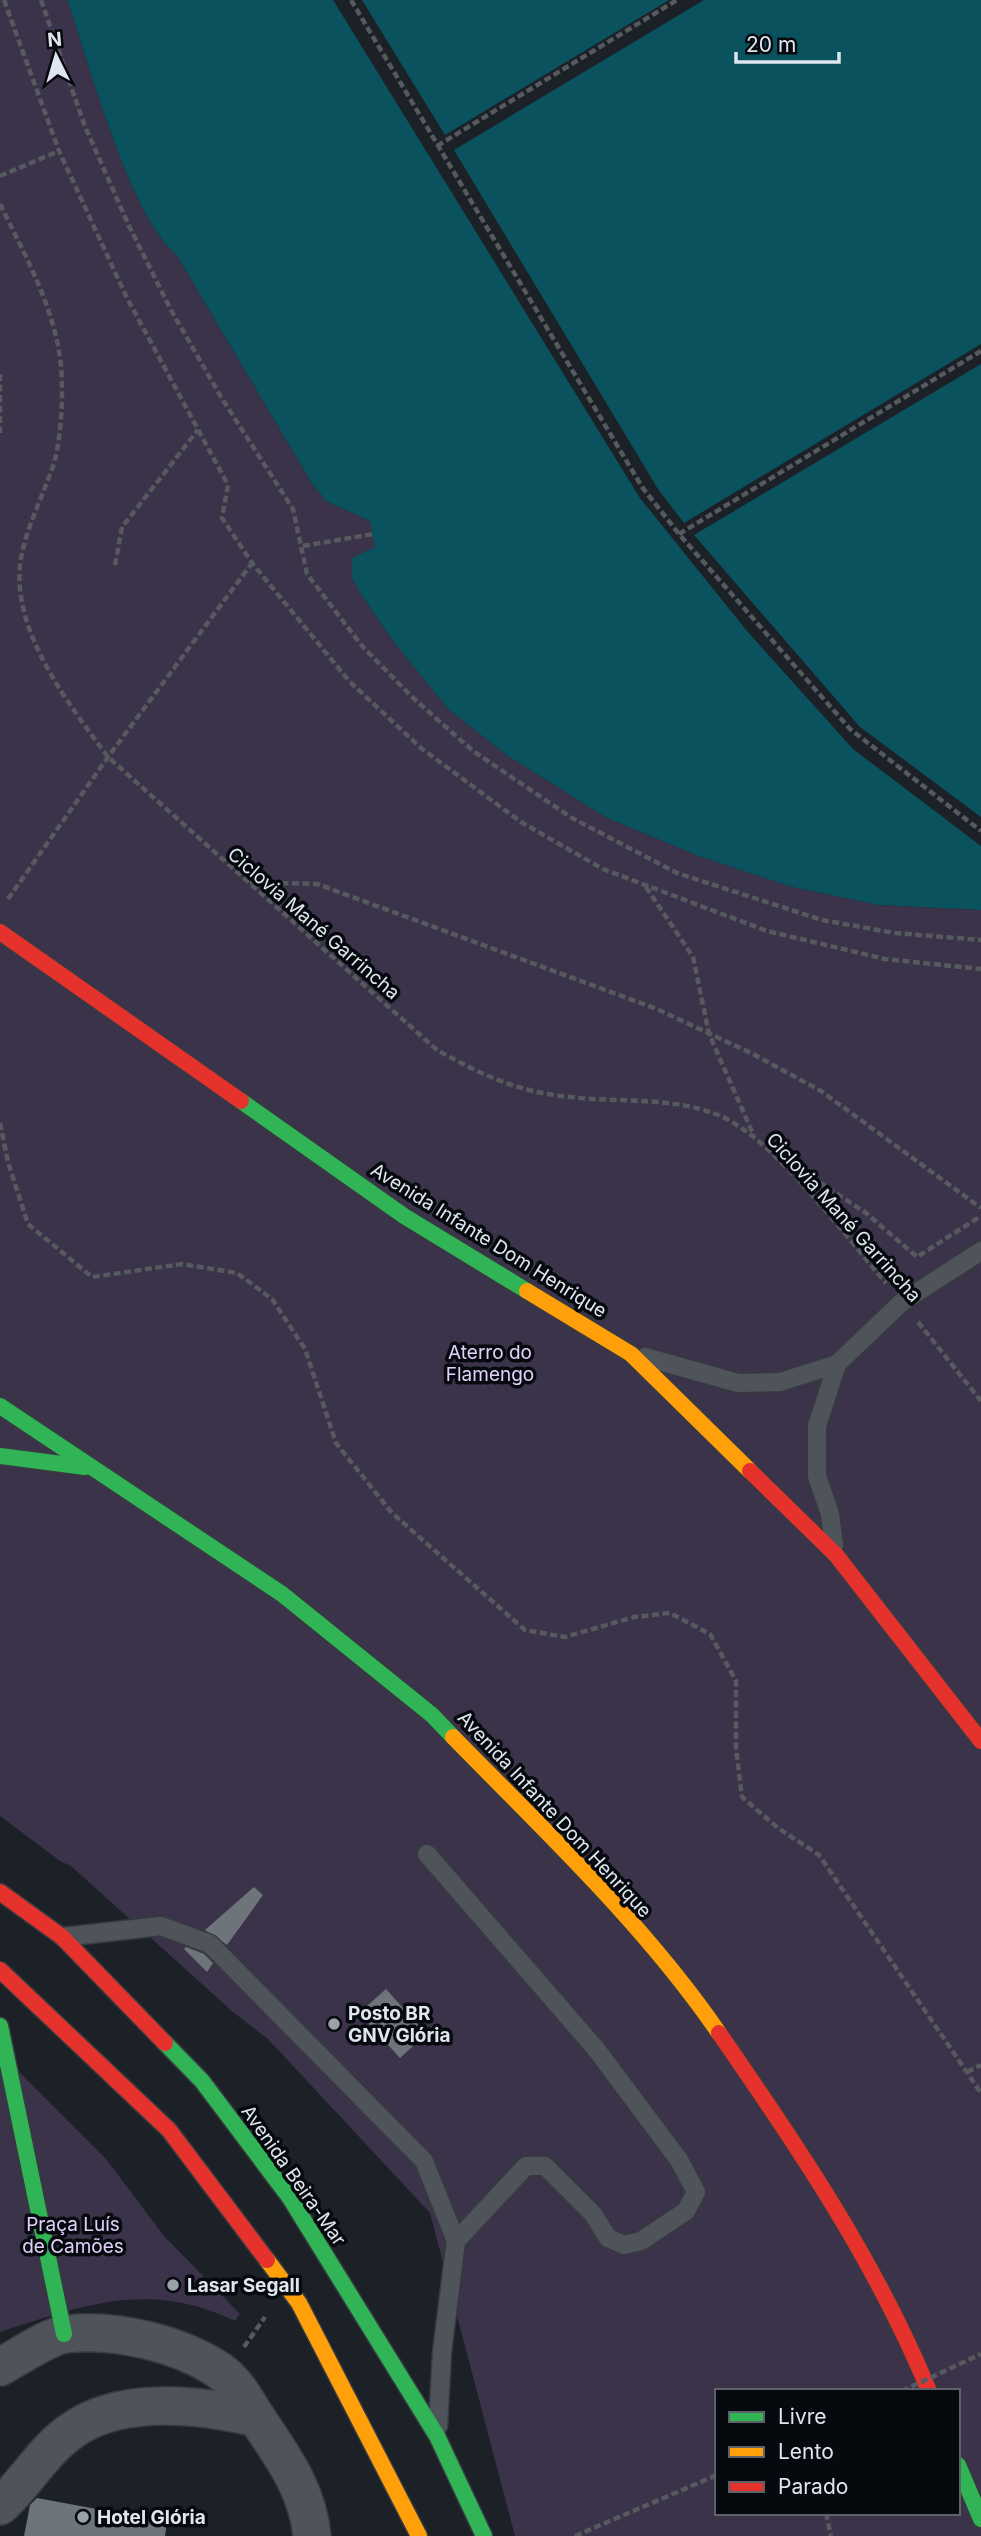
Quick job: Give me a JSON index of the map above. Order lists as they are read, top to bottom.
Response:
{
  "streets": {
    "main road": ["Avenida Infante Dom Henrique", "Avenida Beira-Mar"],
    "path": ["Ciclovia Mané Garrincha"]
  },
  "parks": ["Aterro do Flamengo", "Praça Luís de Camões"],
  "places": ["Posto BR GNV Glória", "Lasar Segall", "Hotel Glória"],
  "legend": ["Livre", "Lento", "Parado"],
  "scale_bar": "20 m",
  "north": "top"
}
